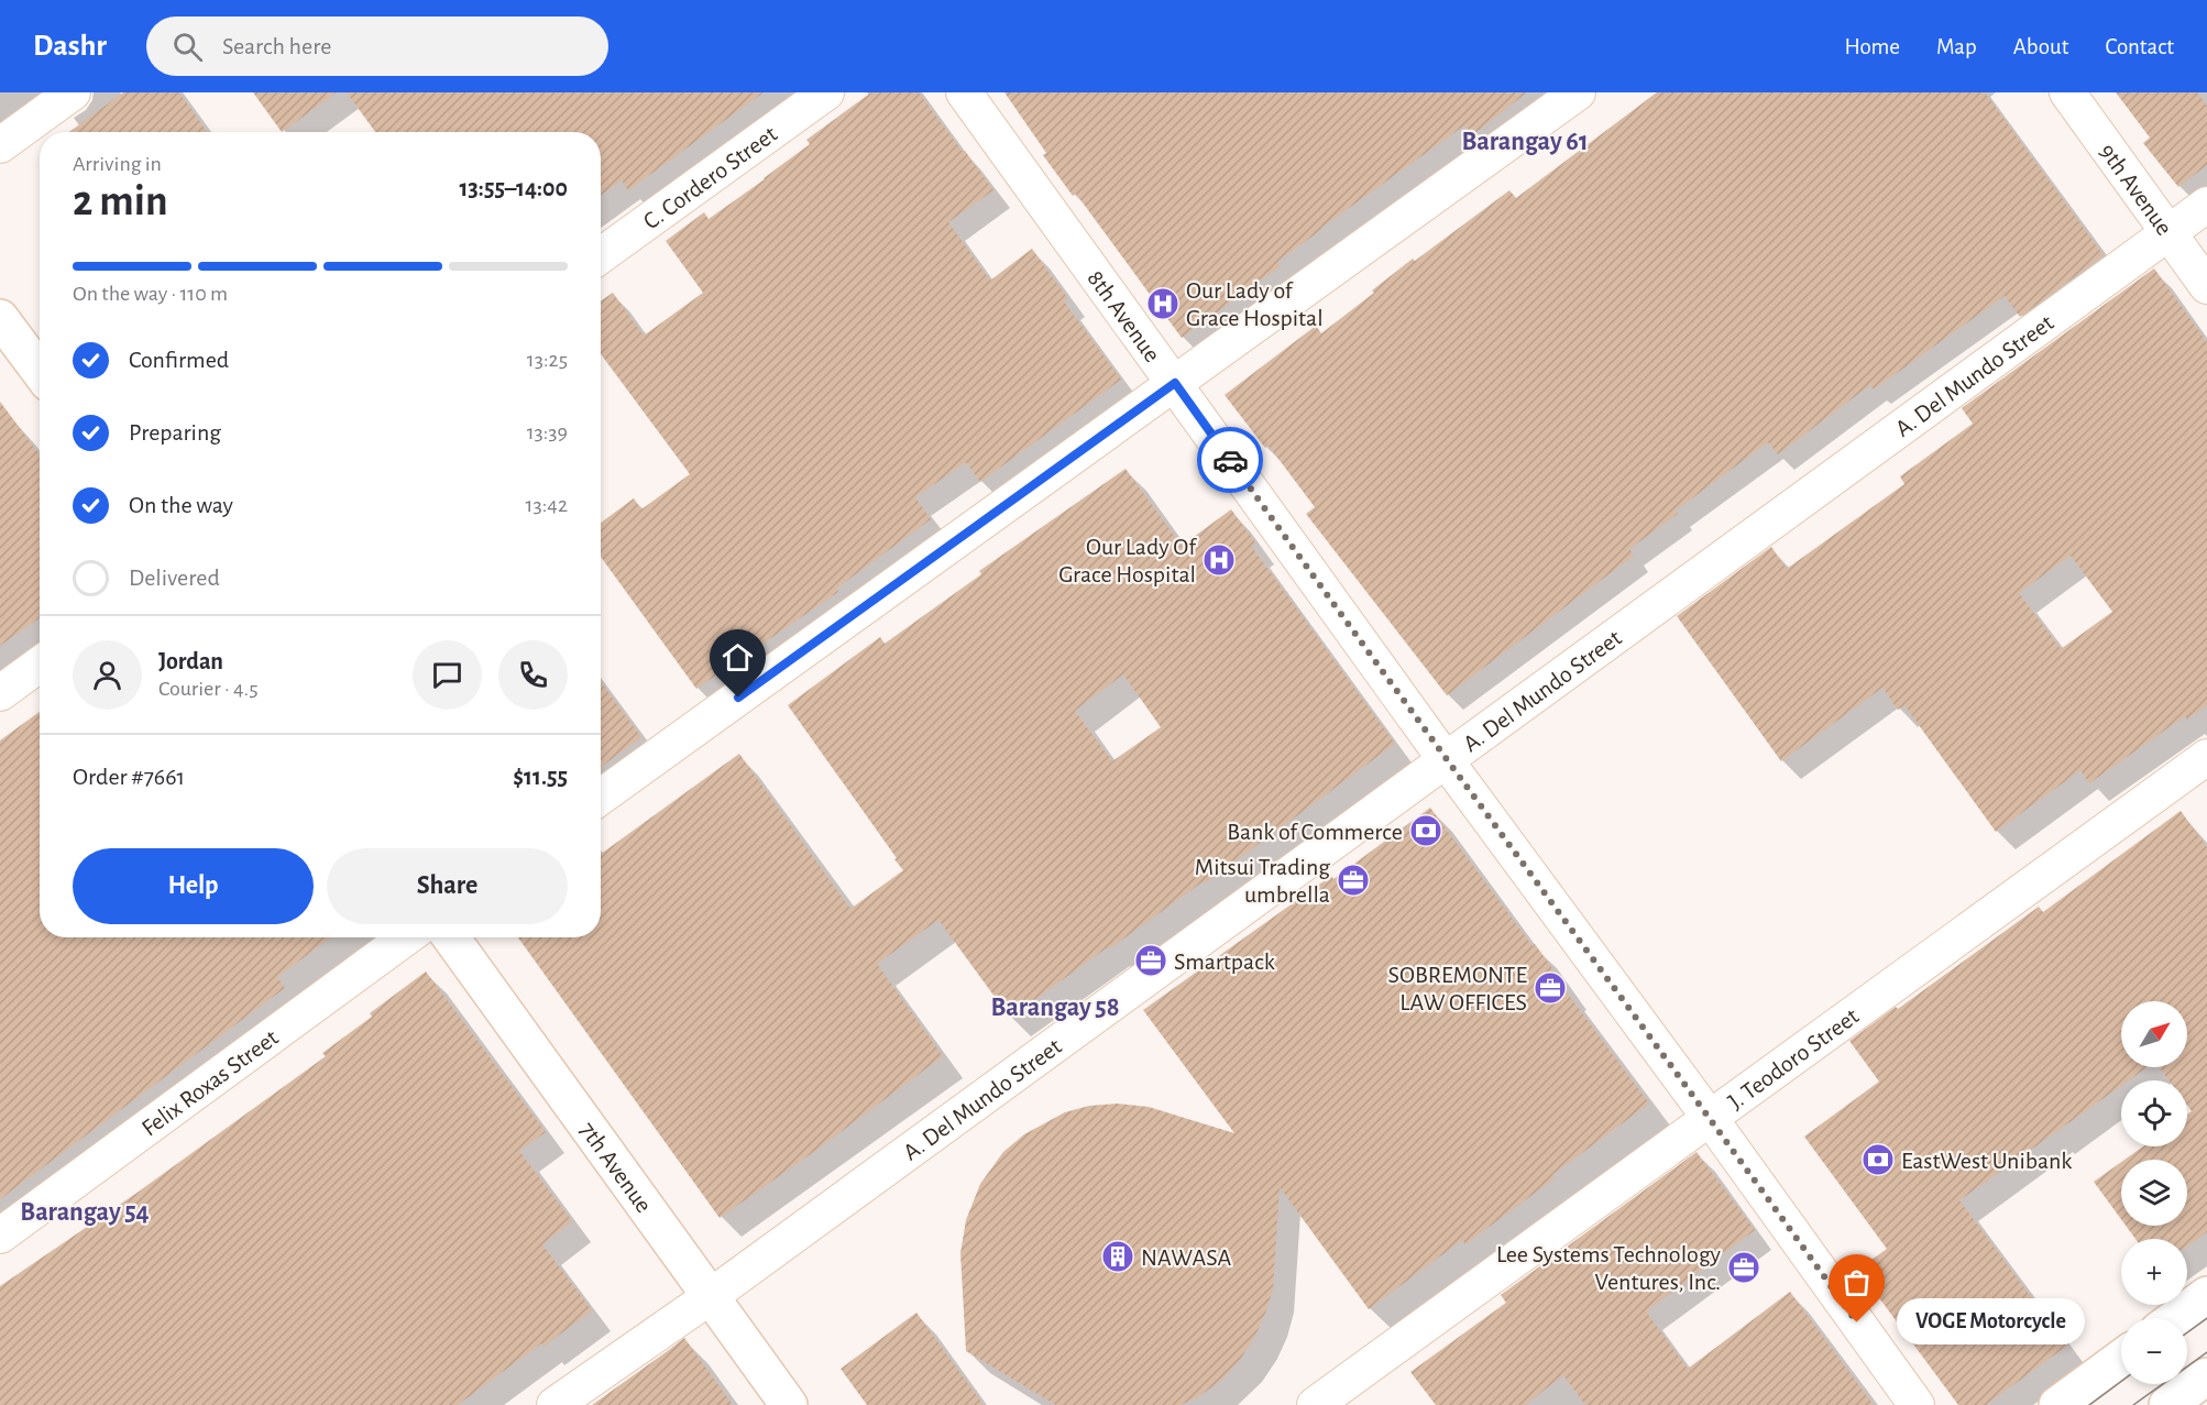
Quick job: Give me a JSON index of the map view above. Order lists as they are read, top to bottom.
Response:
{
  "streets": {
    "street": [
      "C. Cordero Street",
      "9th Avenue",
      "8th Avenue",
      "A. Del Mundo Street",
      "J. Teodoro Street",
      "Felix Roxas Street",
      "7th Avenue"
    ]
  },
  "crossings": [
    ["9th Avenue", "A. Del Mundo Street"],
    ["8th Avenue", "A. Del Mundo Street"],
    ["8th Avenue", "J. Teodoro Street"],
    ["A. Del Mundo Street", "7th Avenue"]
  ],
  "districts": ["Barangay 61", "Barangay 58", "Barangay 54"],
  "places": {
    "hospital": ["Our Lady of Grace Hospital", "Our Lady Of Grace Hospital"],
    "bank": ["Bank of Commerce", "EastWest Unibank"],
    "office": [
      "Mitsui Trading umbrella",
      "Smartpack",
      "SOBREMONTE LAW OFFICES",
      "Lee Systems Technology Ventures, Inc."
    ],
    "building": ["NAWASA"],
    "other": ["VOGE Motorcycle"]
  },
  "north": "top right",
  "page": {
    "header": "Dashr",
    "search": "Search here",
    "nav": [
      "Home",
      "Map",
      "About",
      "Contact"
    ],
    "heading": ["2 min", "Arriving in", "13:55–14:00"],
    "panel": [
      "Jordan",
      "Courier · 4.5",
      "Order #7661",
      "$11.55"
    ],
    "bar": "On the way · 110 m",
    "list": [
      ["Confirmed", "13:25"],
      ["Preparing", "13:39"],
      ["On the way", "13:42"],
      "Delivered"
    ],
    "buttons": ["Help", "Share"],
    "map_buttons": ["+", "−"],
    "bubble": "VOGE Motorcycle"
  }
}
